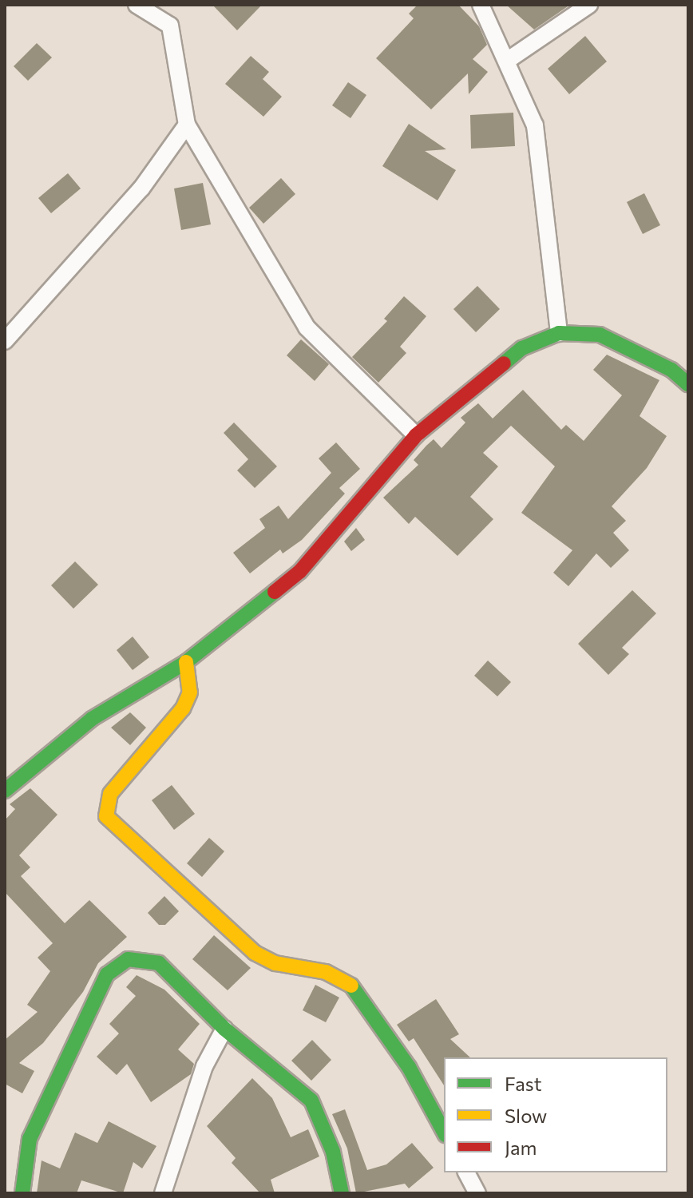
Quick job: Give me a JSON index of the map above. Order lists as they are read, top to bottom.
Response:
{
  "legend": ["Fast", "Slow", "Jam"]
}
